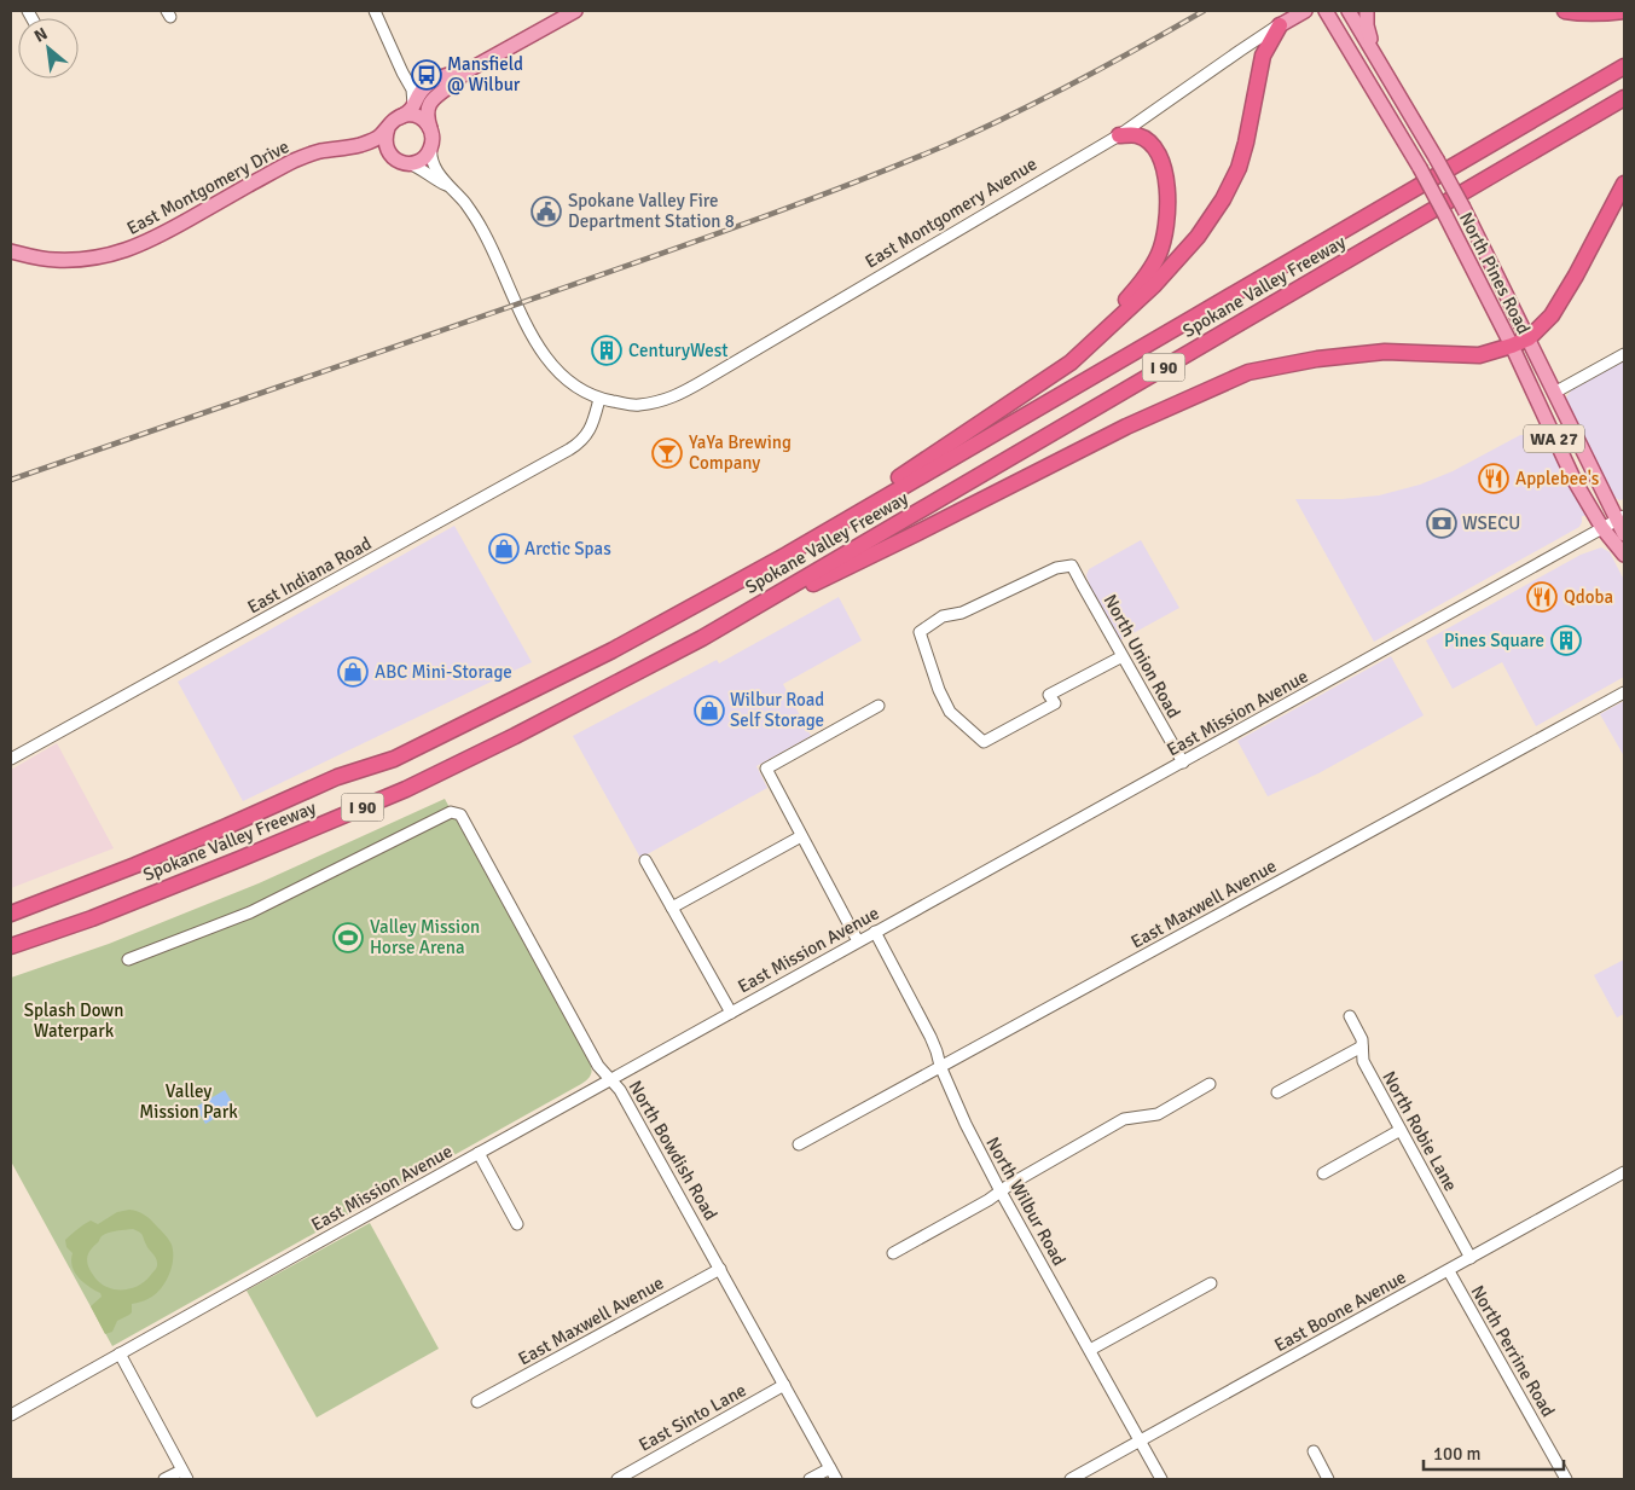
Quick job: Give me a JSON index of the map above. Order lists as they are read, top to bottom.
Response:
{
  "streets": {
    "highway": ["Spokane Valley Freeway", "I 90"],
    "main road": [
      "East Montgomery Drive",
      "East Montgomery Avenue",
      "North Pines Road",
      "WA 27"
    ],
    "street": [
      "East Indiana Road",
      "North Union Road",
      "East Mission Avenue",
      "East Maxwell Avenue",
      "North Robie Lane",
      "North Bowdish Road",
      "North Wilbur Road",
      "East Boone Avenue",
      "North Perrine Road",
      "East Sinto Lane"
    ]
  },
  "crossings": [
    ["East Montgomery Avenue", "East Indiana Road"],
    ["North Pines Road", "East Mission Avenue"],
    ["North Union Road", "East Mission Avenue"],
    ["East Mission Avenue", "North Bowdish Road"],
    ["East Mission Avenue", "North Wilbur Road"],
    ["East Maxwell Avenue", "North Bowdish Road"],
    ["East Maxwell Avenue", "North Wilbur Road"],
    ["North Robie Lane", "East Boone Avenue"],
    ["North Bowdish Road", "East Sinto Lane"],
    ["North Wilbur Road", "East Boone Avenue"],
    ["East Boone Avenue", "North Perrine Road"]
  ],
  "parks": ["Splash Down Waterpark", "Valley Mission Park"],
  "places": {
    "bus stop": ["Mansfield @ Wilbur"],
    "public building": ["Spokane Valley Fire Department Station 8"],
    "building": ["CenturyWest", "Pines Square"],
    "bar": ["YaYa Brewing Company"],
    "restaurant": ["Applebee's", "Qdoba"],
    "bank": ["WSECU"],
    "shop": ["Arctic Spas", "ABC Mini-Storage", "Wilbur Road Self Storage"],
    "sports": ["Valley Mission Horse Arena"]
  },
  "scale_bar": "100 m",
  "north": "top left"
}
